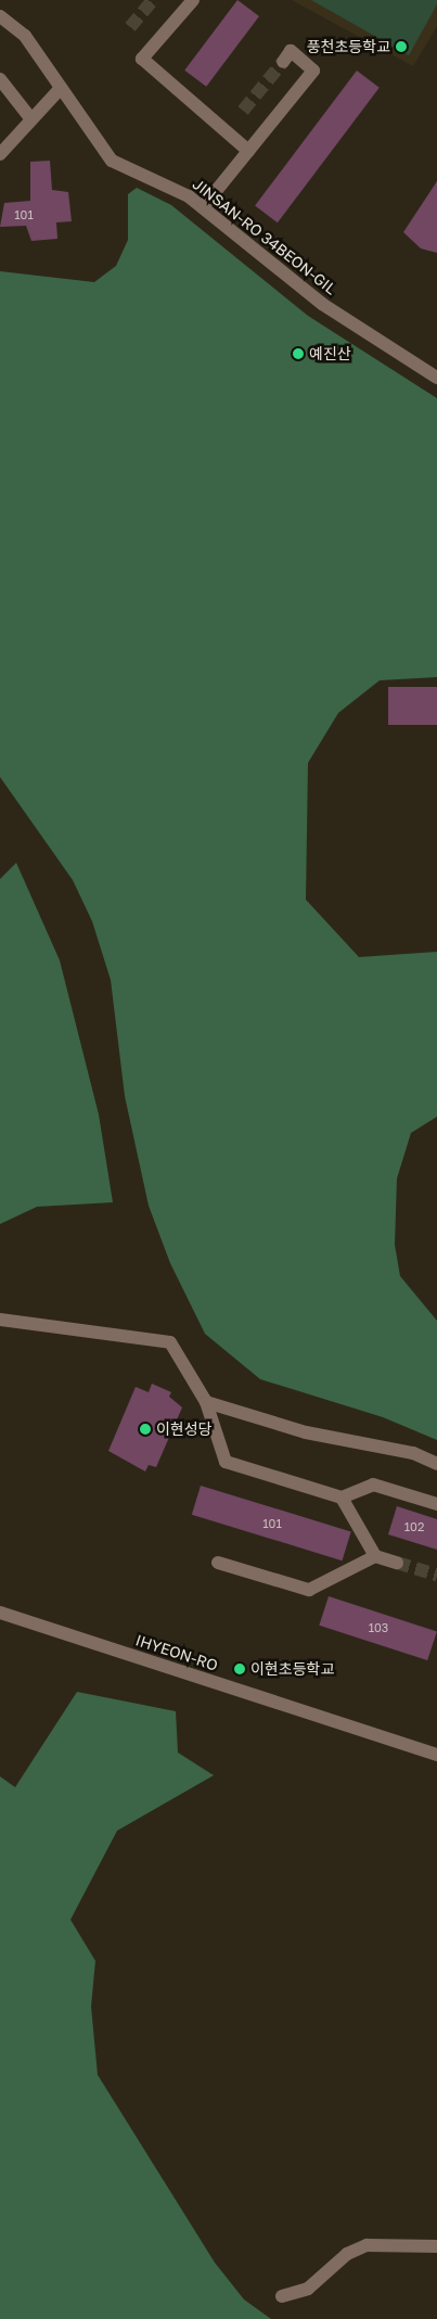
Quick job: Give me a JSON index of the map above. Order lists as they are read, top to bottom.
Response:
{
  "streets": {
    "street": ["JINSAN-RO 34BEON-GIL", "IHYEON-RO"]
  },
  "places": [
    "풍천초등학교",
    "예진산",
    "이현성당",
    "이현초등학교"
  ],
  "house_numbers": [
    "101",
    "101",
    "102",
    "103"
  ]
}
